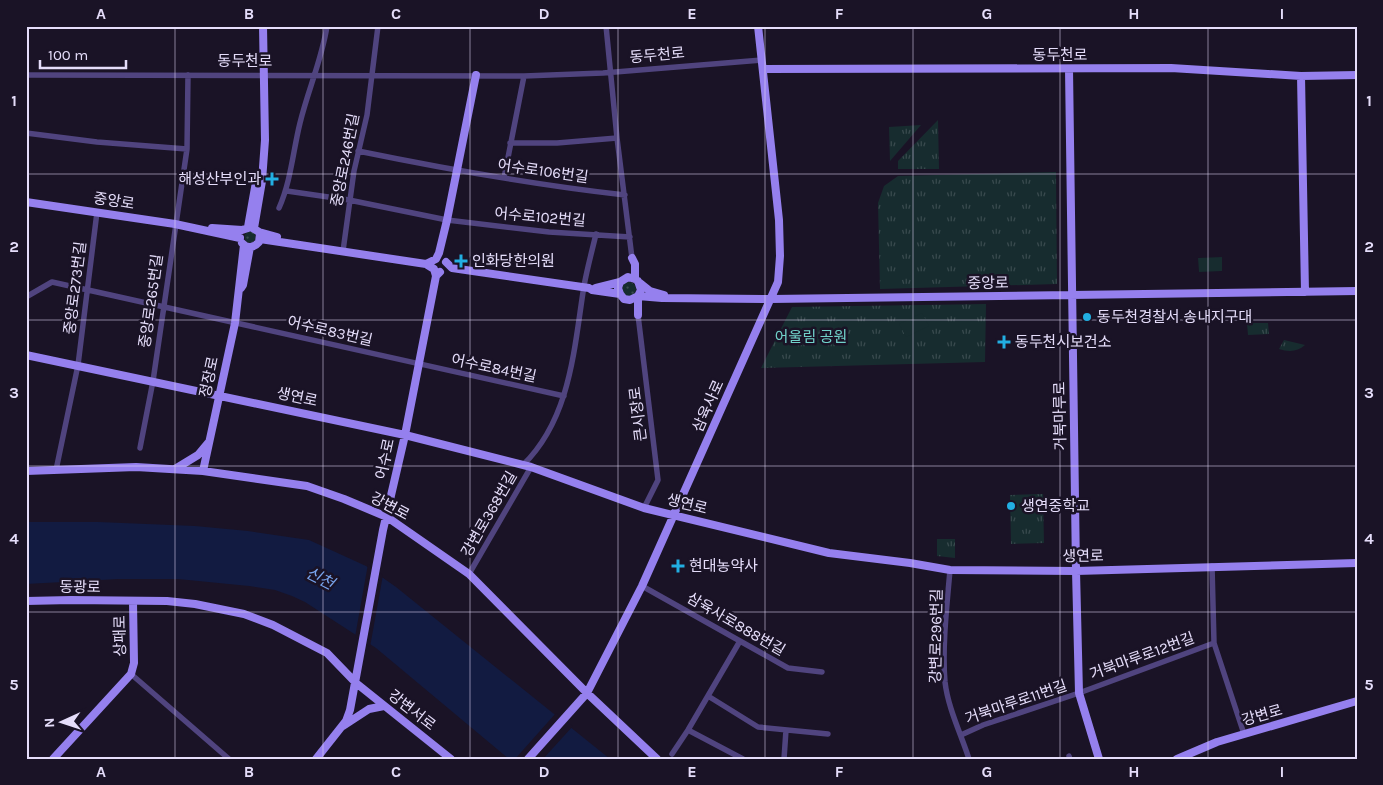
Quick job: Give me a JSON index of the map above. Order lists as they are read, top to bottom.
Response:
{
  "streets": {
    "street": [
      "동두천로",
      "중앙로246번길",
      "어수로106번길",
      "중앙로",
      "어수로102번길",
      "중앙로273번길",
      "중앙로265번길",
      "어수로83번길",
      "어수로84번길",
      "정장로",
      "생연로",
      "삼육사로",
      "큰시장로",
      "거북마루로",
      "어수로",
      "강변로",
      "강변로368번길",
      "동광로",
      "삼육사로888번길",
      "상패로",
      "강변로296번길",
      "거북마루로12번길",
      "거북마루로11번길",
      "강변서로"
    ]
  },
  "crossings": [
    ["동두천로", "중앙로246번길"],
    ["동두천로", "중앙로265번길"],
    ["동두천로", "정장로"],
    ["동두천로", "삼육사로"],
    ["동두천로", "거북마루로"],
    ["동두천로", "어수로"],
    ["중앙로246번길", "중앙로"],
    ["중앙로246번길", "어수로102번길"],
    ["어수로106번길", "어수로"],
    ["중앙로", "중앙로273번길"],
    ["중앙로", "중앙로265번길"],
    ["중앙로", "정장로"],
    ["중앙로", "삼육사로"],
    ["중앙로", "거북마루로"],
    ["어수로102번길", "어수로"],
    ["중앙로273번길", "어수로83번길"],
    ["중앙로273번길", "생연로"],
    ["중앙로273번길", "강변로"],
    ["중앙로265번길", "어수로83번길"],
    ["중앙로265번길", "생연로"],
    ["어수로83번길", "어수로84번길"],
    ["어수로83번길", "정장로"],
    ["어수로83번길", "어수로"],
    ["어수로84번길", "어수로"],
    ["어수로84번길", "강변로368번길"],
    ["정장로", "생연로"],
    ["정장로", "강변로"],
    ["생연로", "삼육사로"],
    ["생연로", "큰시장로"],
    ["생연로", "거북마루로"],
    ["생연로", "어수로"],
    ["생연로", "강변로368번길"],
    ["생연로", "강변로296번길"],
    ["삼육사로", "강변로"],
    ["삼육사로", "삼육사로888번길"],
    ["거북마루로", "거북마루로12번길"],
    ["거북마루로", "거북마루로11번길"],
    ["어수로", "강변로"],
    ["어수로", "강변서로"],
    ["강변로", "강변로368번길"],
    ["동광로", "상패로"],
    ["강변로296번길", "거북마루로11번길"],
    ["거북마루로12번길", "거북마루로11번길"]
  ],
  "water": ["신천"],
  "parks": ["어울림 공원"],
  "places": {
    "health": [
      "해성산부인과",
      "인화당한의원",
      "동두천시보건소",
      "현대농약사"
    ],
    "other": ["동두천경찰서 송내지구대", "생연중학교"]
  },
  "scale_bar": "100 m",
  "north": "left",
  "grid": {
    "columns": [
      "A",
      "B",
      "C",
      "D",
      "E",
      "F",
      "G",
      "H",
      "I"
    ],
    "rows": [
      "1",
      "2",
      "3",
      "4",
      "5"
    ]
  }
}
